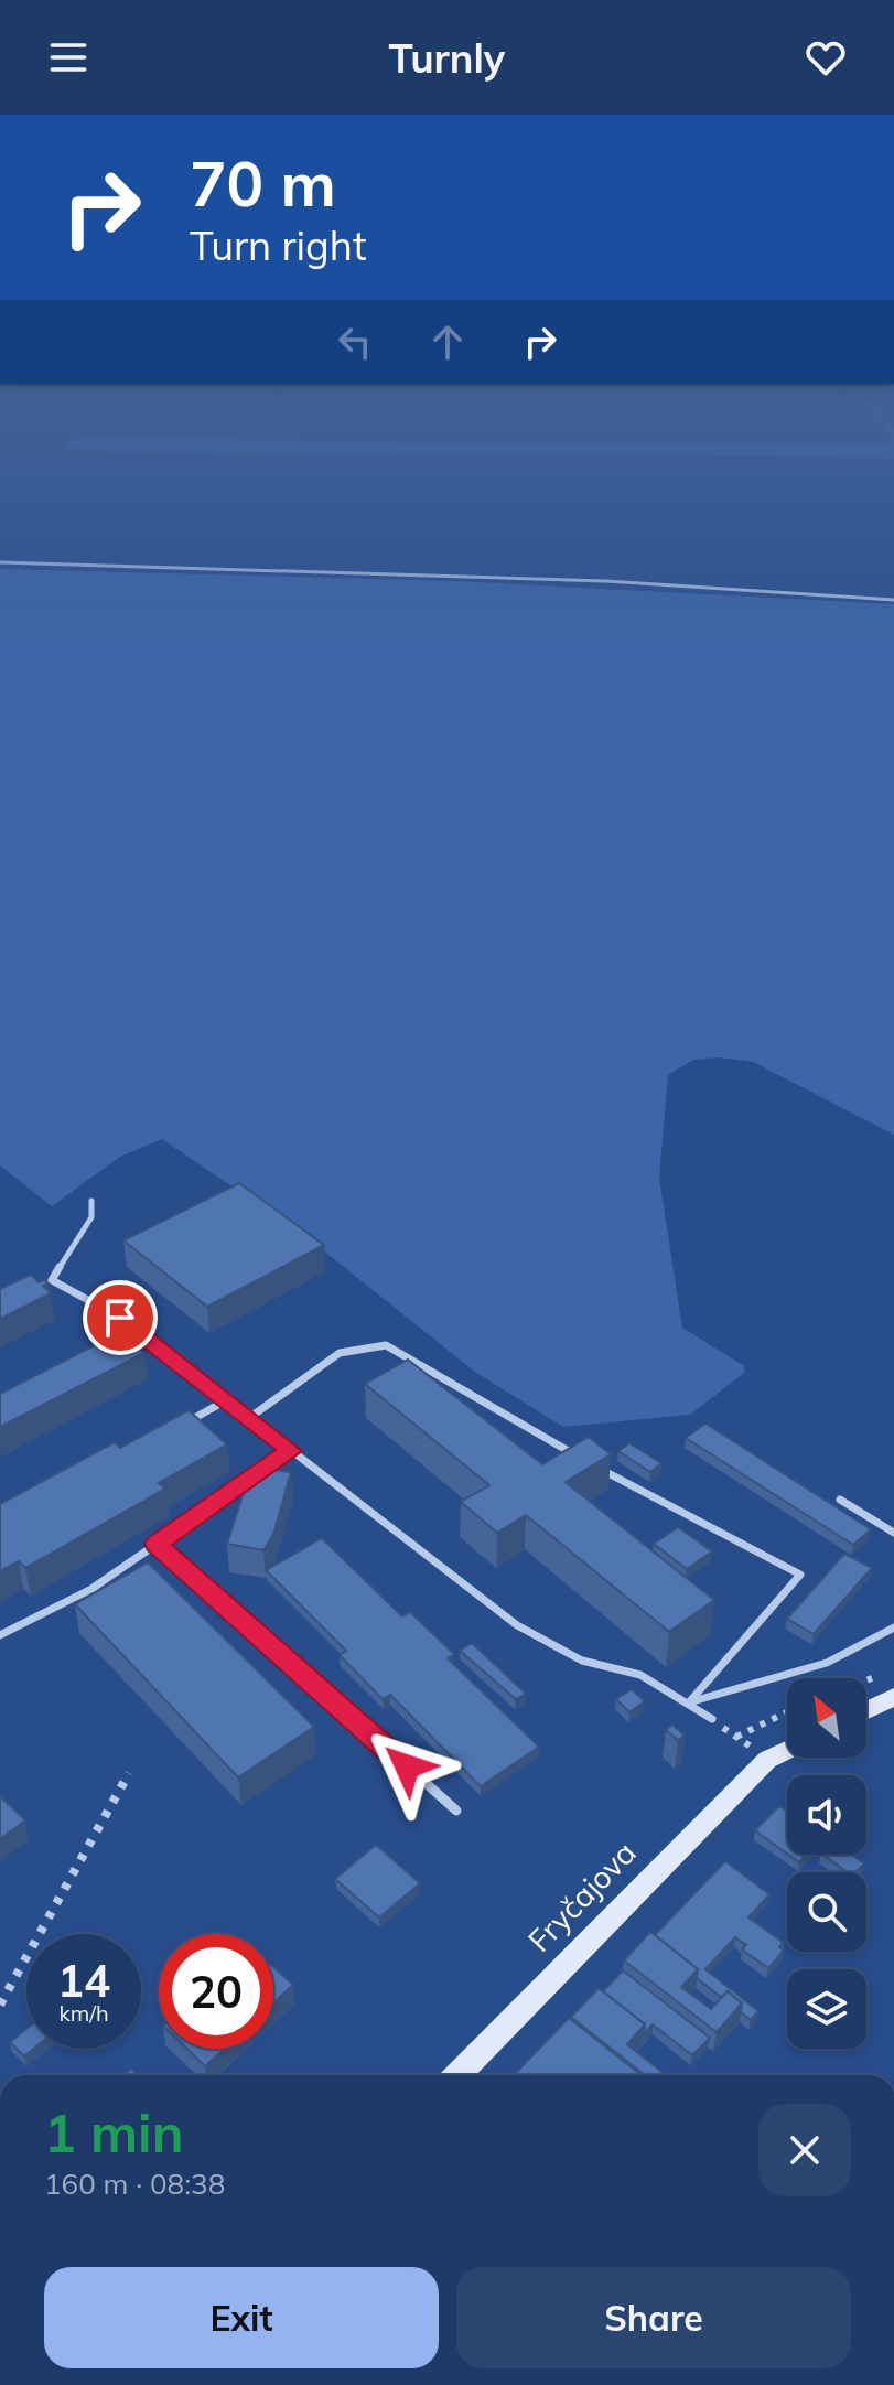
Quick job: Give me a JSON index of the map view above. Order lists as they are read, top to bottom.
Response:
{
  "streets": {
    "main road": ["Fryčajova"]
  },
  "north": "top left",
  "page": {
    "header": "Turnly",
    "turn": ["70 m", "Turn right"],
    "speed": "14 km/h",
    "limit": "20",
    "heading": ["1 min", "160 m · 08:38"],
    "buttons": ["Exit", "Share"]
  }
}
